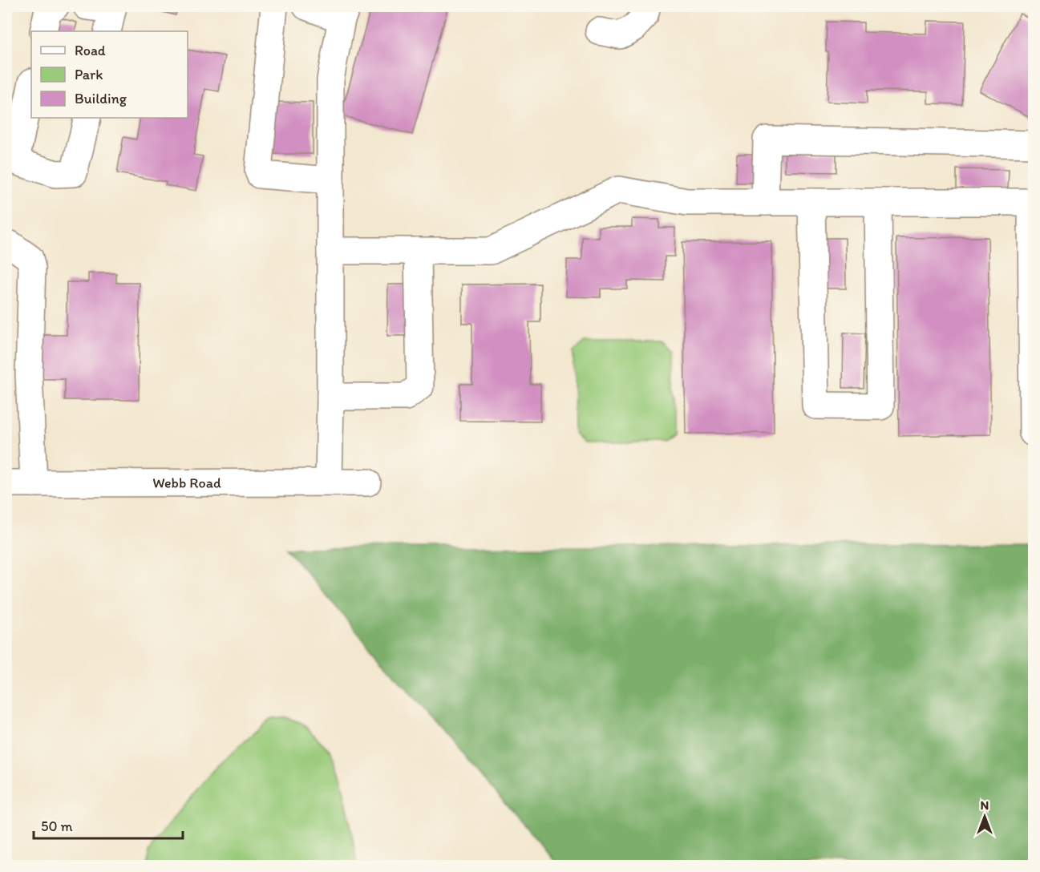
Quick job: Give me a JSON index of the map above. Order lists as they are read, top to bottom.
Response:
{
  "streets": {
    "street": ["Webb Road"]
  },
  "legend": ["Road", "Park", "Building"],
  "scale_bar": "50 m",
  "north": "top"
}
